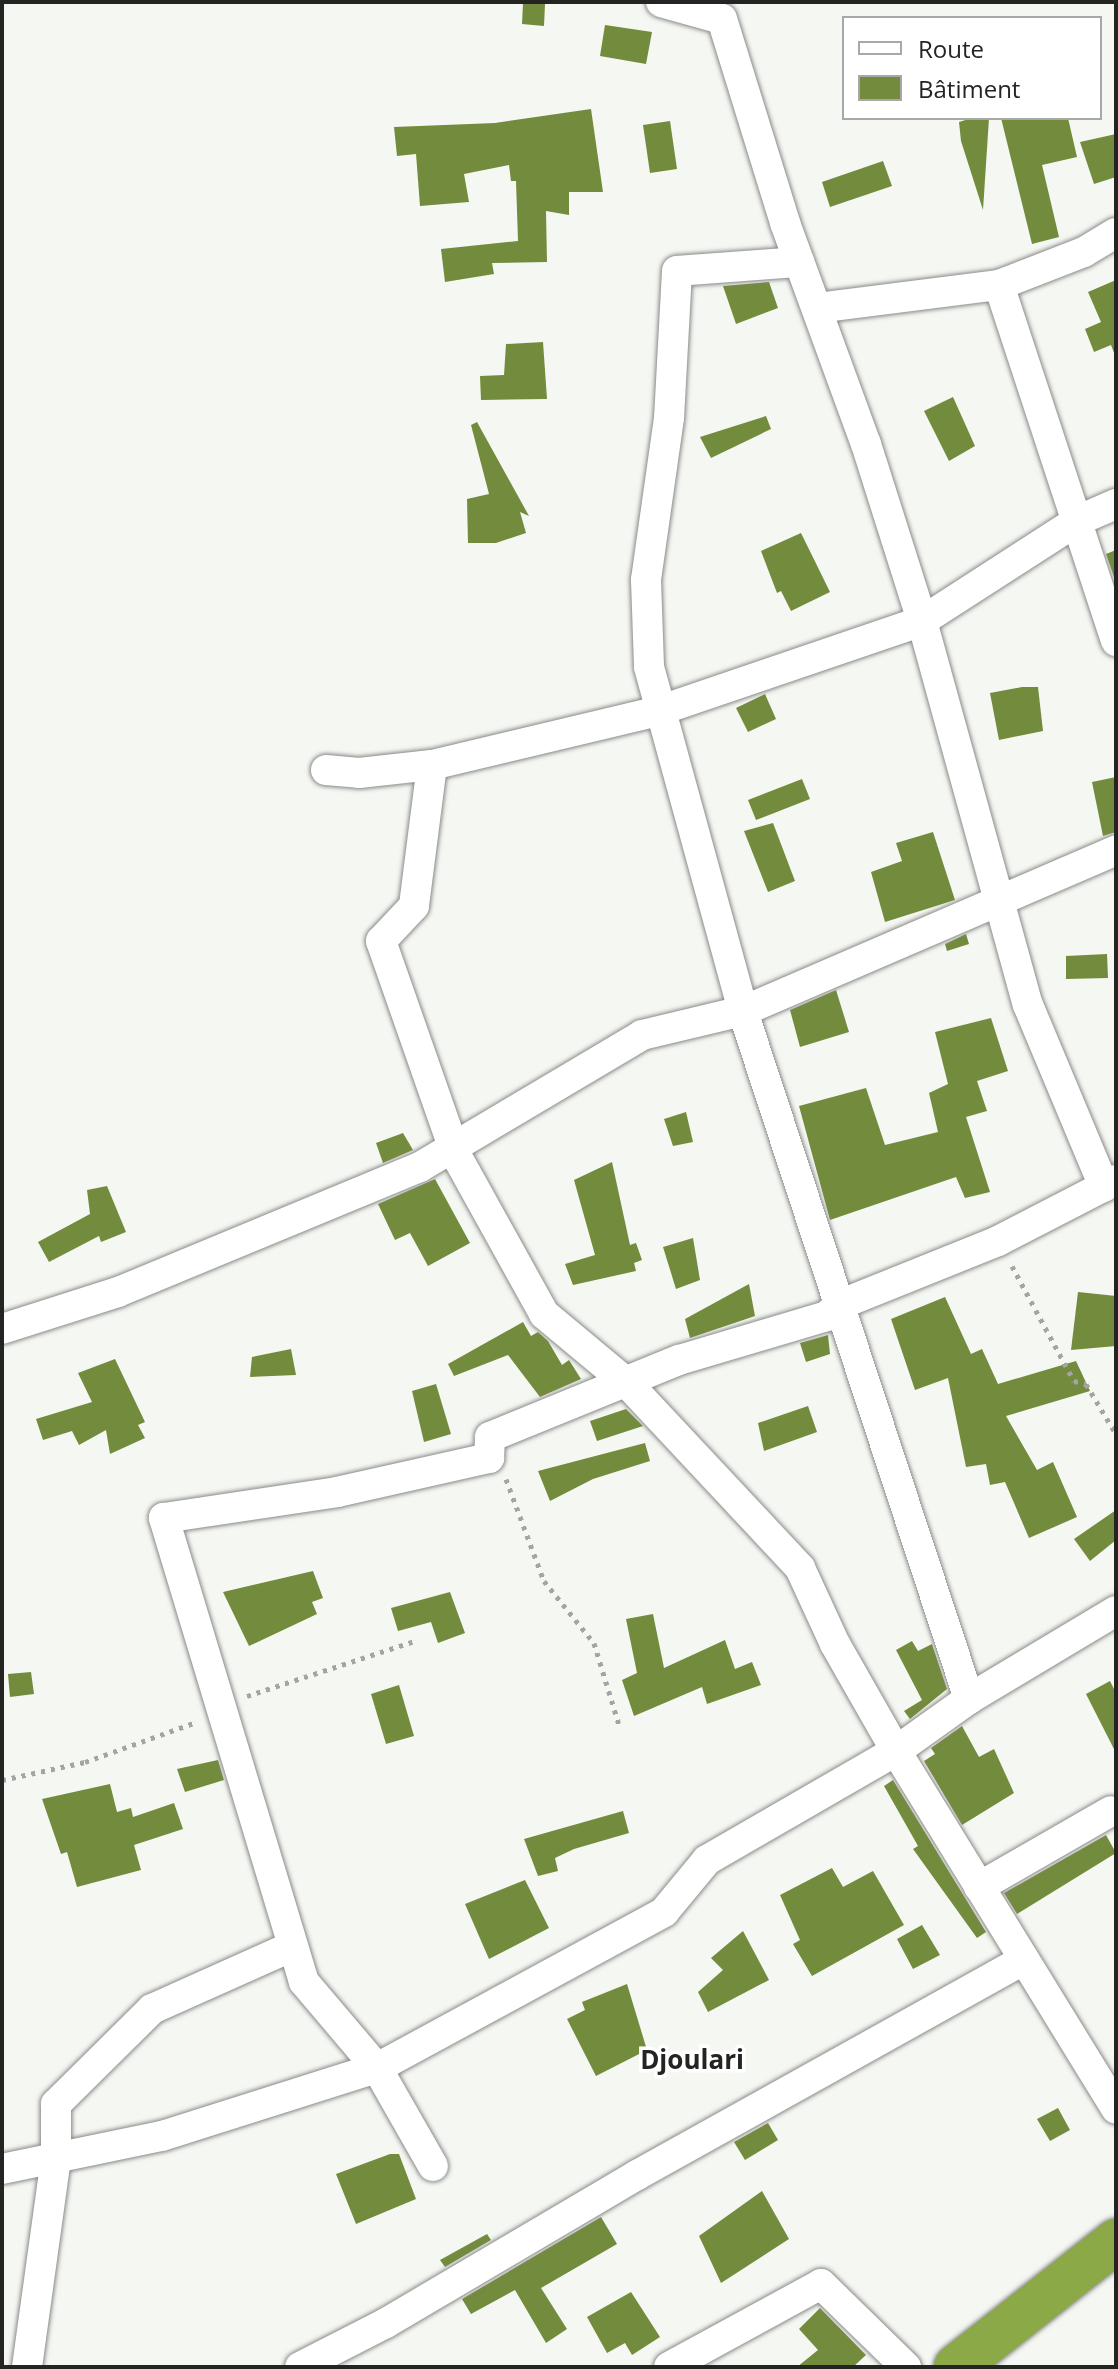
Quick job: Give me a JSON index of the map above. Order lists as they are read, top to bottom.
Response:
{
  "districts": ["Djoulari"],
  "legend": ["Route", "Bâtiment"]
}
